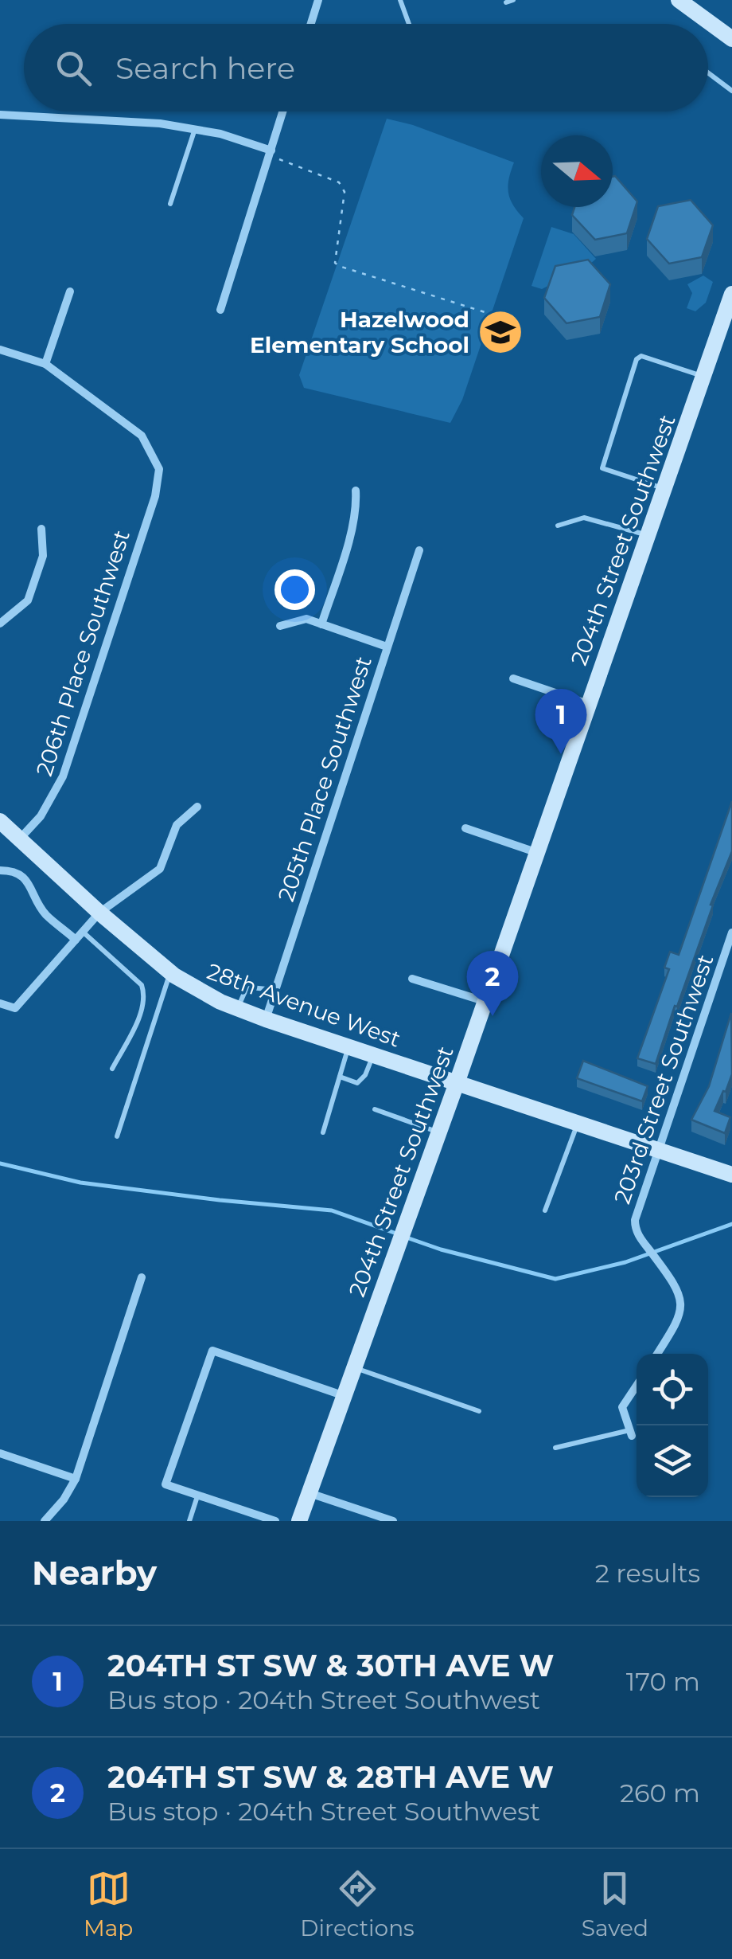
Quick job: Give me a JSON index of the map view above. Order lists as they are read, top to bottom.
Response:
{
  "streets": {
    "street": [
      "204th Street Southwest",
      "206th Place Southwest",
      "205th Place Southwest",
      "28th Avenue West",
      "203rd Street Southwest"
    ]
  },
  "crossings": [
    ["204th Street Southwest", "28th Avenue West"],
    ["206th Place Southwest", "28th Avenue West"],
    ["205th Place Southwest", "28th Avenue West"],
    ["28th Avenue West", "203rd Street Southwest"]
  ],
  "places": {
    "school or university": ["Hazelwood Elementary School"]
  },
  "north": "right",
  "page": {
    "search": "Search here",
    "pins": ["1", "2"],
    "heading": ["Nearby", "2 results"],
    "list": [
      {
        "mark": "1",
        "name": "204TH ST SW & 30TH AVE W",
        "note": "Bus stop · 204th Street Southwest",
        "value": "170 m"
      },
      {
        "mark": "2",
        "name": "204TH ST SW & 28TH AVE W",
        "note": "Bus stop · 204th Street Southwest",
        "value": "260 m"
      }
    ],
    "nav": ["Map", "Directions", "Saved"]
  }
}
